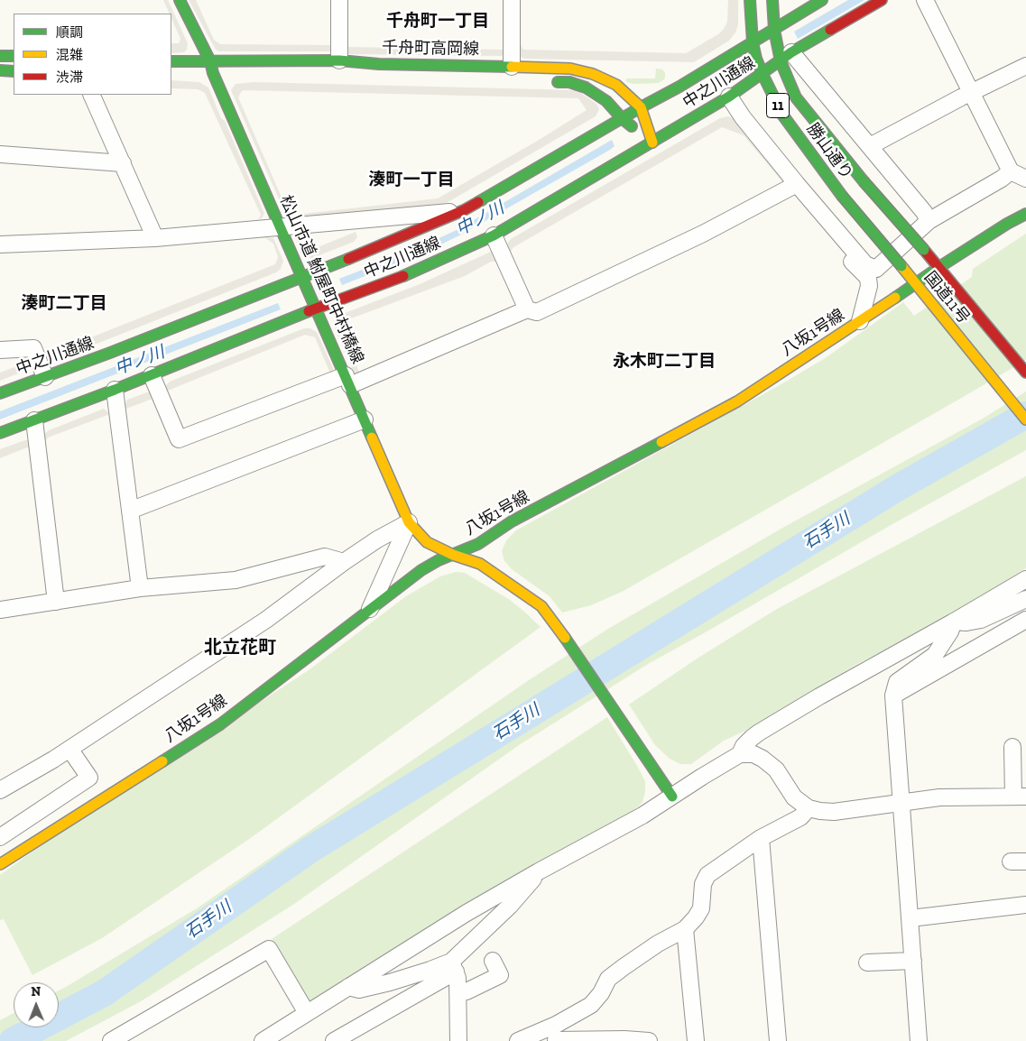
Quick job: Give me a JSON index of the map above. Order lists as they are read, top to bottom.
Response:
{
  "streets": {
    "main road": [
      "千舟町高岡線",
      "中之川通線",
      "11",
      "勝山通り",
      "松山市道 鮒屋町中村橋線",
      "国道11号",
      "八坂1号線"
    ]
  },
  "crossings": [
    ["千舟町高岡線", "中之川通線"],
    ["千舟町高岡線", "松山市道 鮒屋町中村橋線"],
    ["中之川通線", "勝山通り"],
    ["中之川通線", "松山市道 鮒屋町中村橋線"],
    ["勝山通り", "国道11号"],
    ["松山市道 鮒屋町中村橋線", "八坂1号線"],
    ["国道11号", "八坂1号線"]
  ],
  "districts": [
    "千舟町一丁目",
    "湊町一丁目",
    "湊町二丁目",
    "永木町二丁目",
    "北立花町"
  ],
  "water": ["中ノ川", "石手川"],
  "legend": ["順調", "混雑", "渋滞"],
  "north": "top"
}
